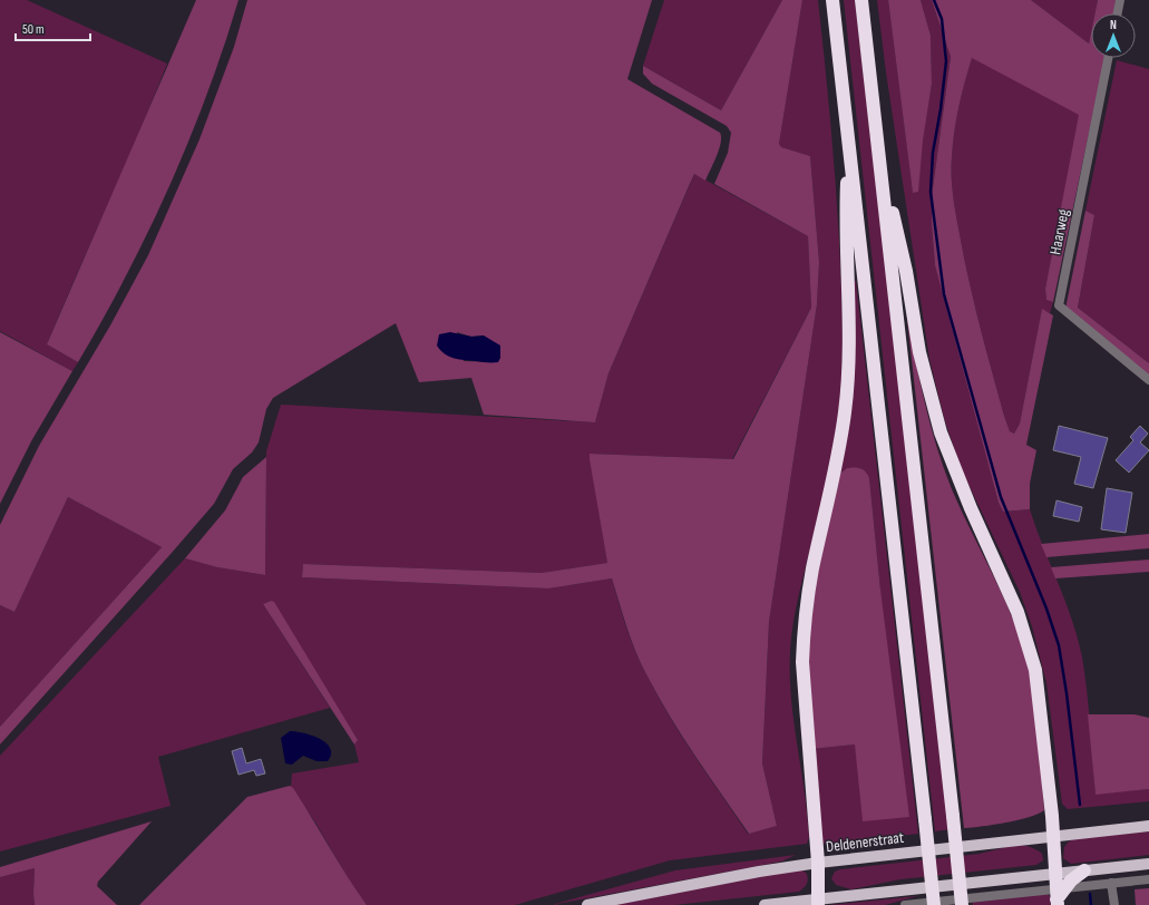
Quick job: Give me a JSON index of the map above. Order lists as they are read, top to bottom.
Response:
{
  "streets": {
    "main road": ["Deldenerstraat"],
    "street": ["Haarweg"]
  },
  "scale_bar": "50 m",
  "north": "top"
}
